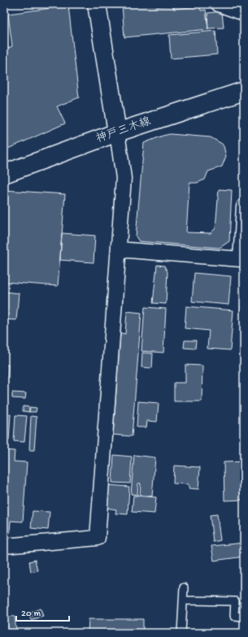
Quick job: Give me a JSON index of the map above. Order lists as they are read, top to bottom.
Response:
{
  "streets": {
    "main road": ["神戸三木線"]
  },
  "scale_bar": "20 m"
}
